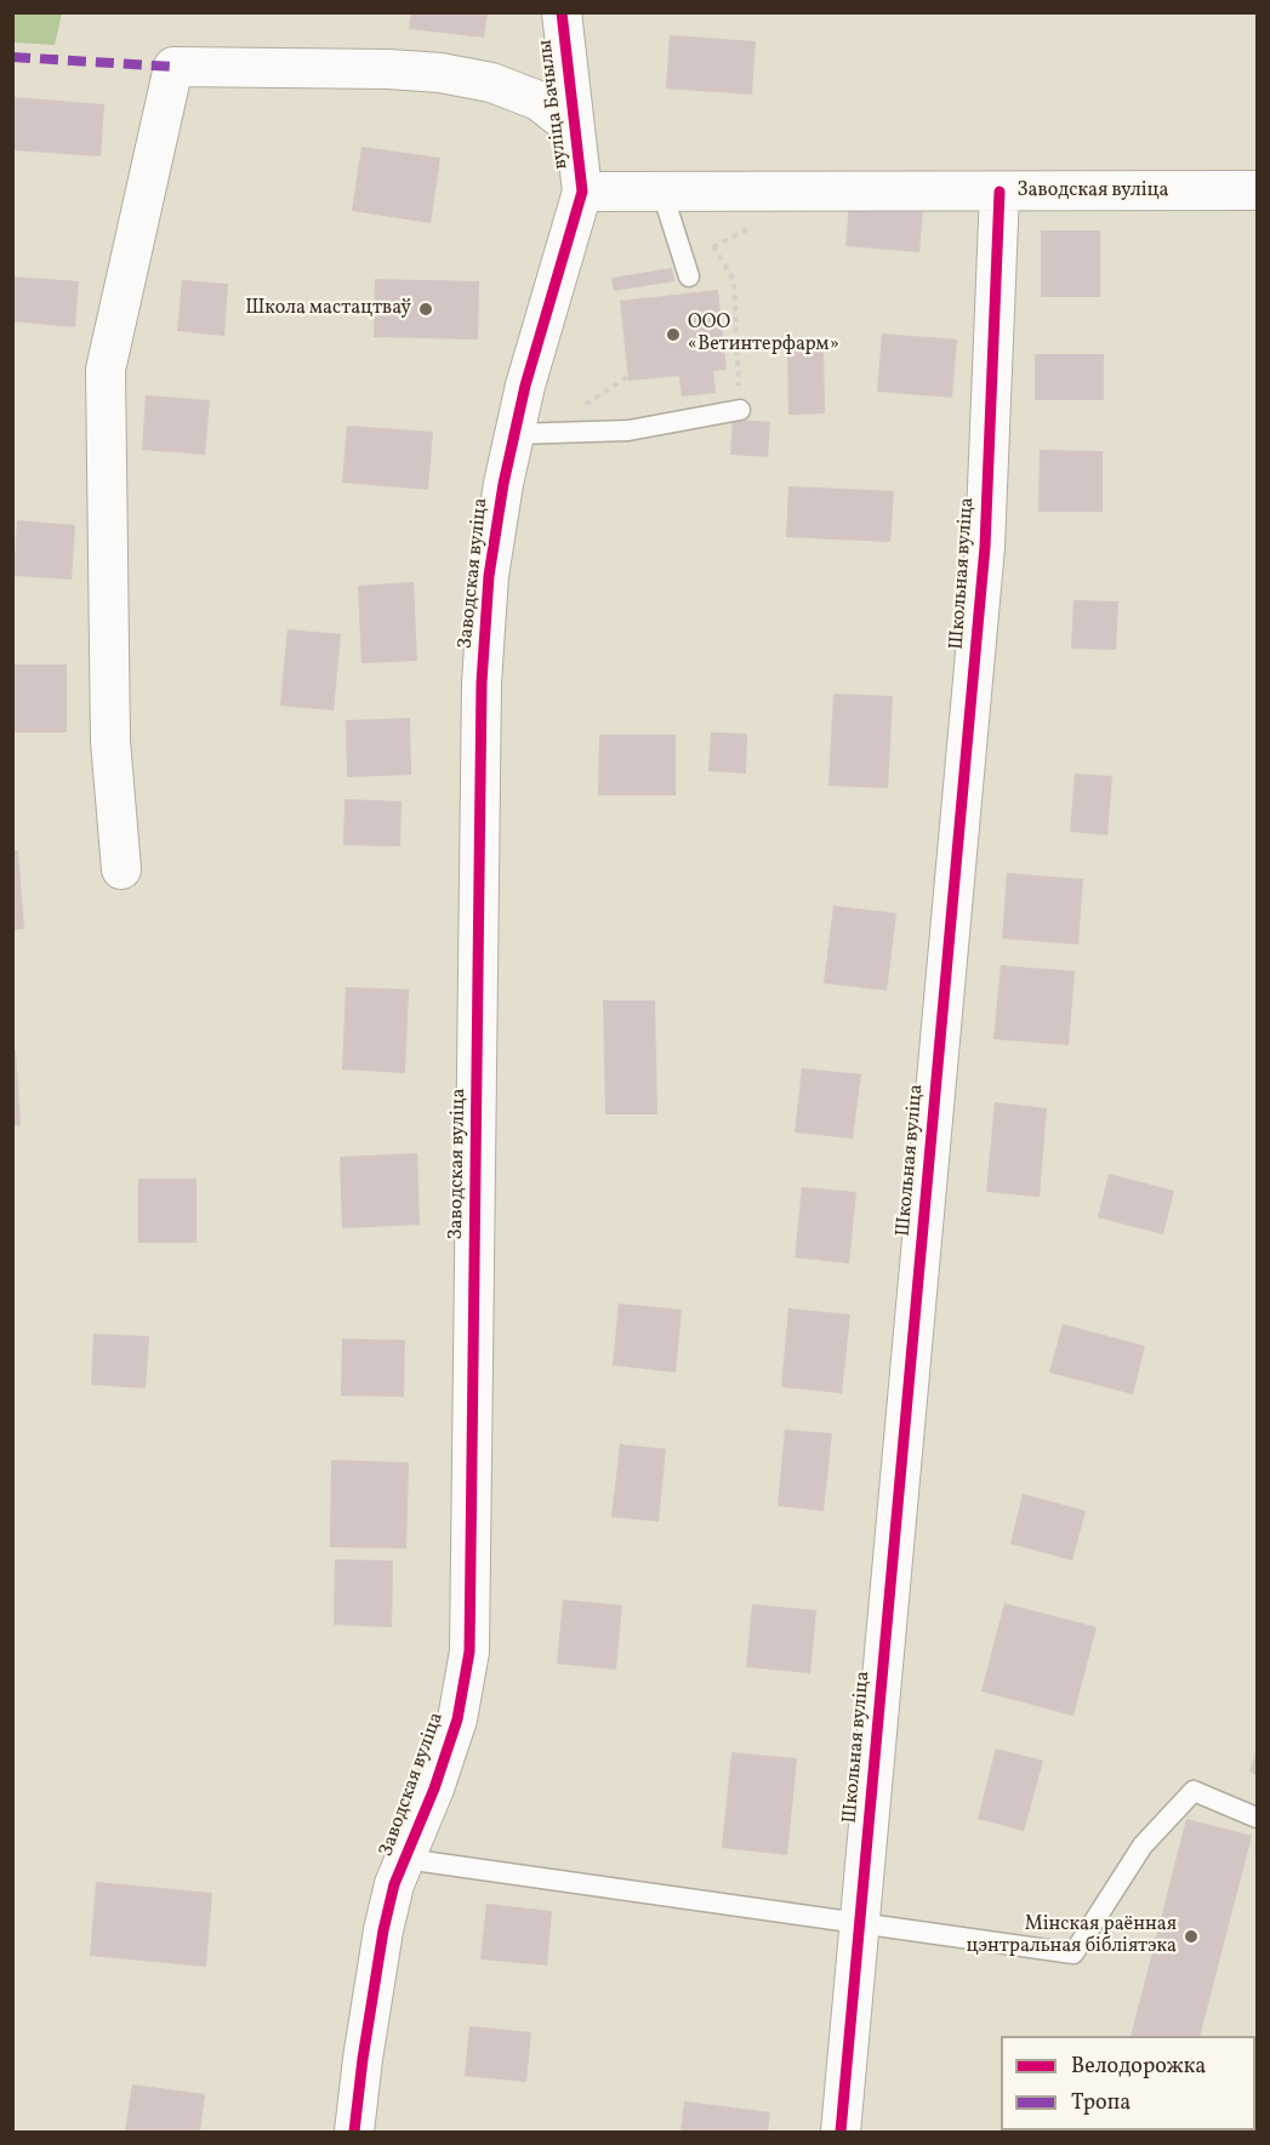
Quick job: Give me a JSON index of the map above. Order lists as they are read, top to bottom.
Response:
{
  "streets": {
    "street": ["вуліца Бачылы", "Заводская вуліца", "Школьная вуліца"]
  },
  "crossings": [
    ["вуліца Бачылы", "Заводская вуліца"],
    ["Заводская вуліца", "Школьная вуліца"]
  ],
  "places": ["Школа мастацтваў", "ООО «Ветинтерфарм»", "Мінская раённая цэнтральная бібліятэка"],
  "legend": ["Велодорожка", "Тропа"]
}
